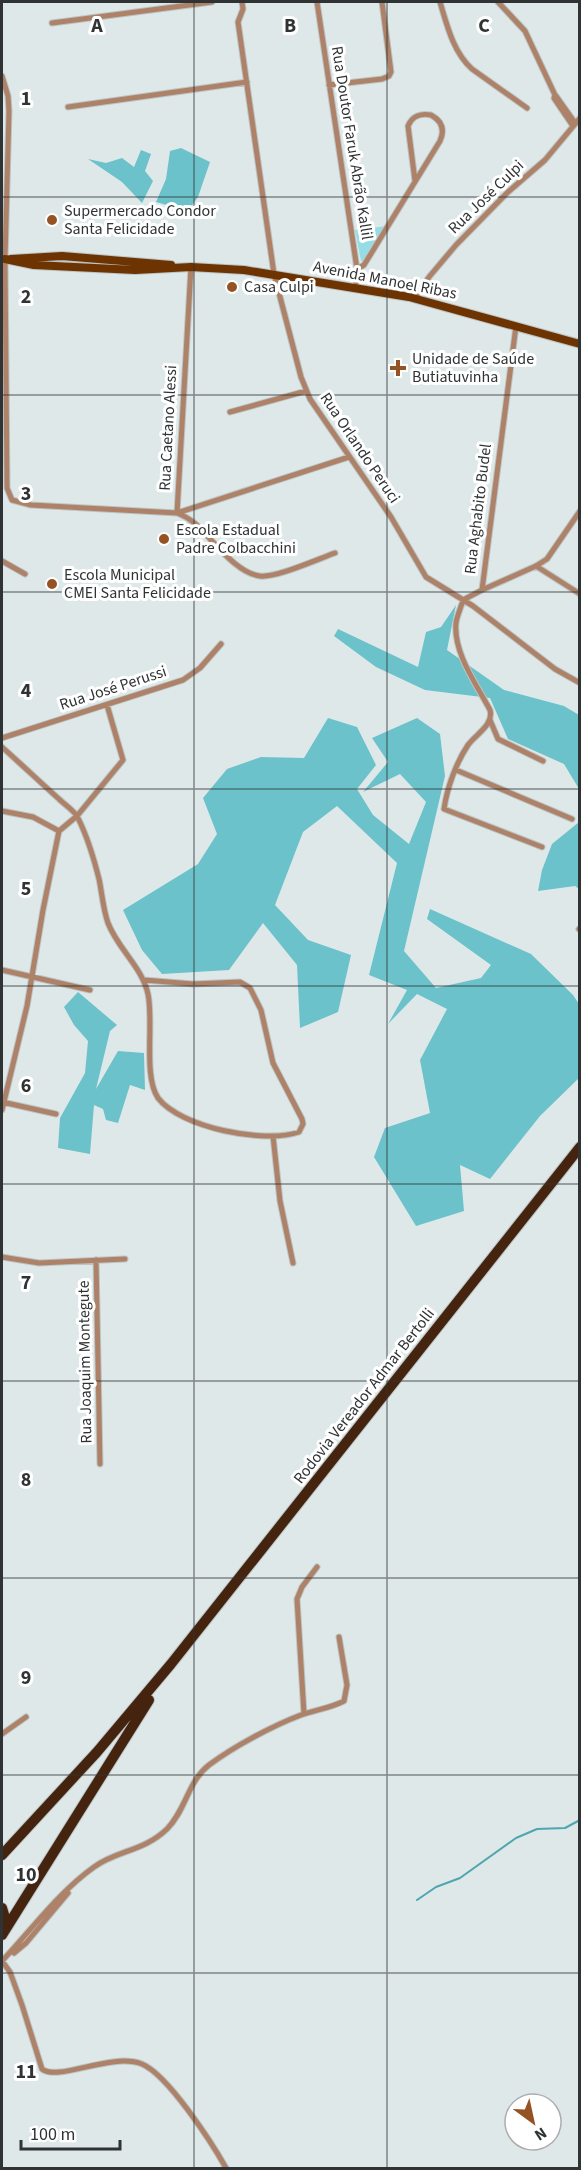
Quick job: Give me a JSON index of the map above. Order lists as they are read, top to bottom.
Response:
{
  "streets": {
    "highway": ["Rodovia Vereador Admar Bertolli"],
    "main road": ["Avenida Manoel Ribas"],
    "street": [
      "Rua Doutor Faruk Abrão Kallil",
      "Rua José Culpi",
      "Rua Caetano Alessi",
      "Rua Orlando Peruci",
      "Rua Aghabito Budel",
      "Rua José Perussi",
      "Rua Joaquim Montegute"
    ]
  },
  "crossings": [
    ["Rua Doutor Faruk Abrão Kallil", "Avenida Manoel Ribas"],
    ["Rua José Culpi", "Avenida Manoel Ribas"],
    ["Avenida Manoel Ribas", "Rua Caetano Alessi"],
    ["Avenida Manoel Ribas", "Rua Orlando Peruci"],
    ["Avenida Manoel Ribas", "Rua Aghabito Budel"],
    ["Rua Orlando Peruci", "Rua Aghabito Budel"]
  ],
  "places": {
    "other": [
      "Supermercado Condor Santa Felicidade",
      "Casa Culpi",
      "Escola Estadual Padre Colbacchini",
      "Escola Municipal CMEI Santa Felicidade"
    ],
    "health": ["Unidade de Saúde Butiatuvinha"]
  },
  "scale_bar": "100 m",
  "north": "bottom right",
  "grid": {
    "columns": ["A", "B", "C"],
    "rows": [
      "1",
      "2",
      "3",
      "4",
      "5",
      "6",
      "7",
      "8",
      "9",
      "10",
      "11"
    ]
  }
}
